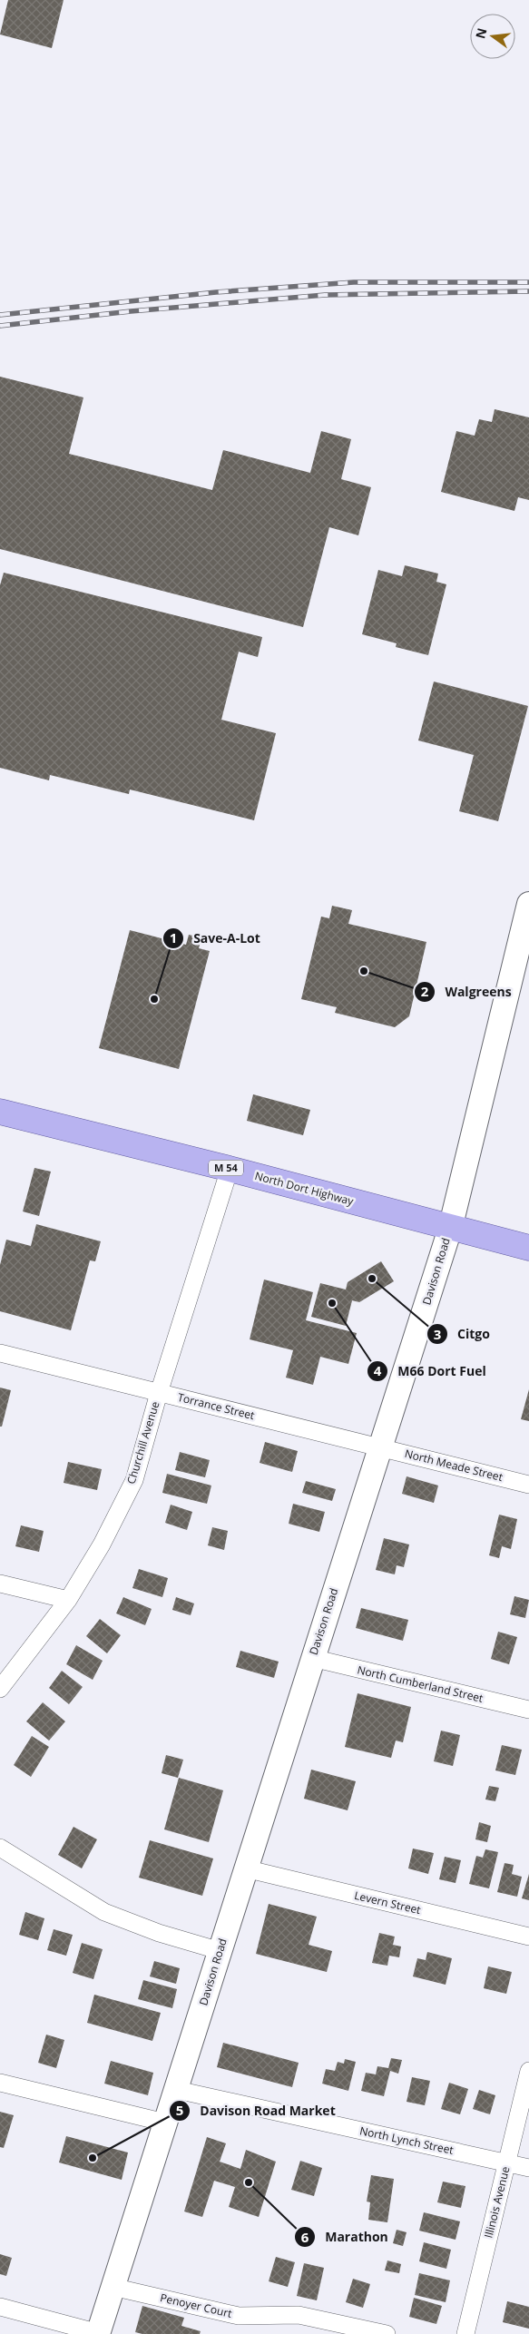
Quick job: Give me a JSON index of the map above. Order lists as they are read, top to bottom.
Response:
{
  "streets": {
    "main road": ["M 54", "North Dort Highway", "Davison Road"],
    "street": [
      "Torrance Street",
      "Churchill Avenue",
      "North Meade Street",
      "North Cumberland Street",
      "Levern Street",
      "North Lynch Street",
      "Illinois Avenue",
      "Penoyer Court"
    ]
  },
  "crossings": [
    ["North Dort Highway", "Davison Road"],
    ["North Dort Highway", "Churchill Avenue"],
    ["Davison Road", "Torrance Street"],
    ["Davison Road", "North Meade Street"],
    ["Davison Road", "North Cumberland Street"],
    ["Davison Road", "Levern Street"],
    ["Davison Road", "North Lynch Street"],
    ["Davison Road", "Penoyer Court"],
    ["Torrance Street", "Churchill Avenue"],
    ["Torrance Street", "North Meade Street"],
    ["North Lynch Street", "Illinois Avenue"]
  ],
  "places": [
    "Walgreens",
    "Save-A-Lot",
    "Citgo",
    "M66 Dort Fuel",
    "Davison Road Market",
    "Marathon"
  ],
  "north": "left"
}
